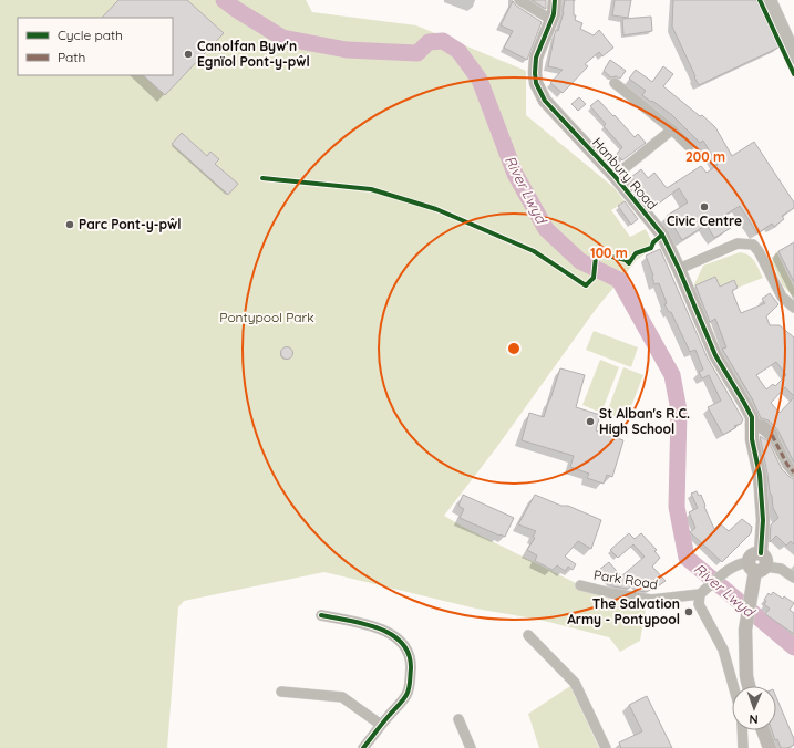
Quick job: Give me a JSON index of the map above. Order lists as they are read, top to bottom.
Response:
{
  "streets": {
    "street": ["Hanbury Road", "Park Road"]
  },
  "water": ["River Lwyd"],
  "parks": ["Pontypool Park"],
  "places": [
    "Canolfan Byw'n Egnïol Pont-y-pŵl",
    "Civic Centre",
    "Parc Pont-y-pŵl",
    "St Alban's R.C. High School",
    "The Salvation Army - Pontypool"
  ],
  "legend": ["Cycle path", "Path"],
  "north": "bottom",
  "rings": ["200 m", "100 m"]
}
